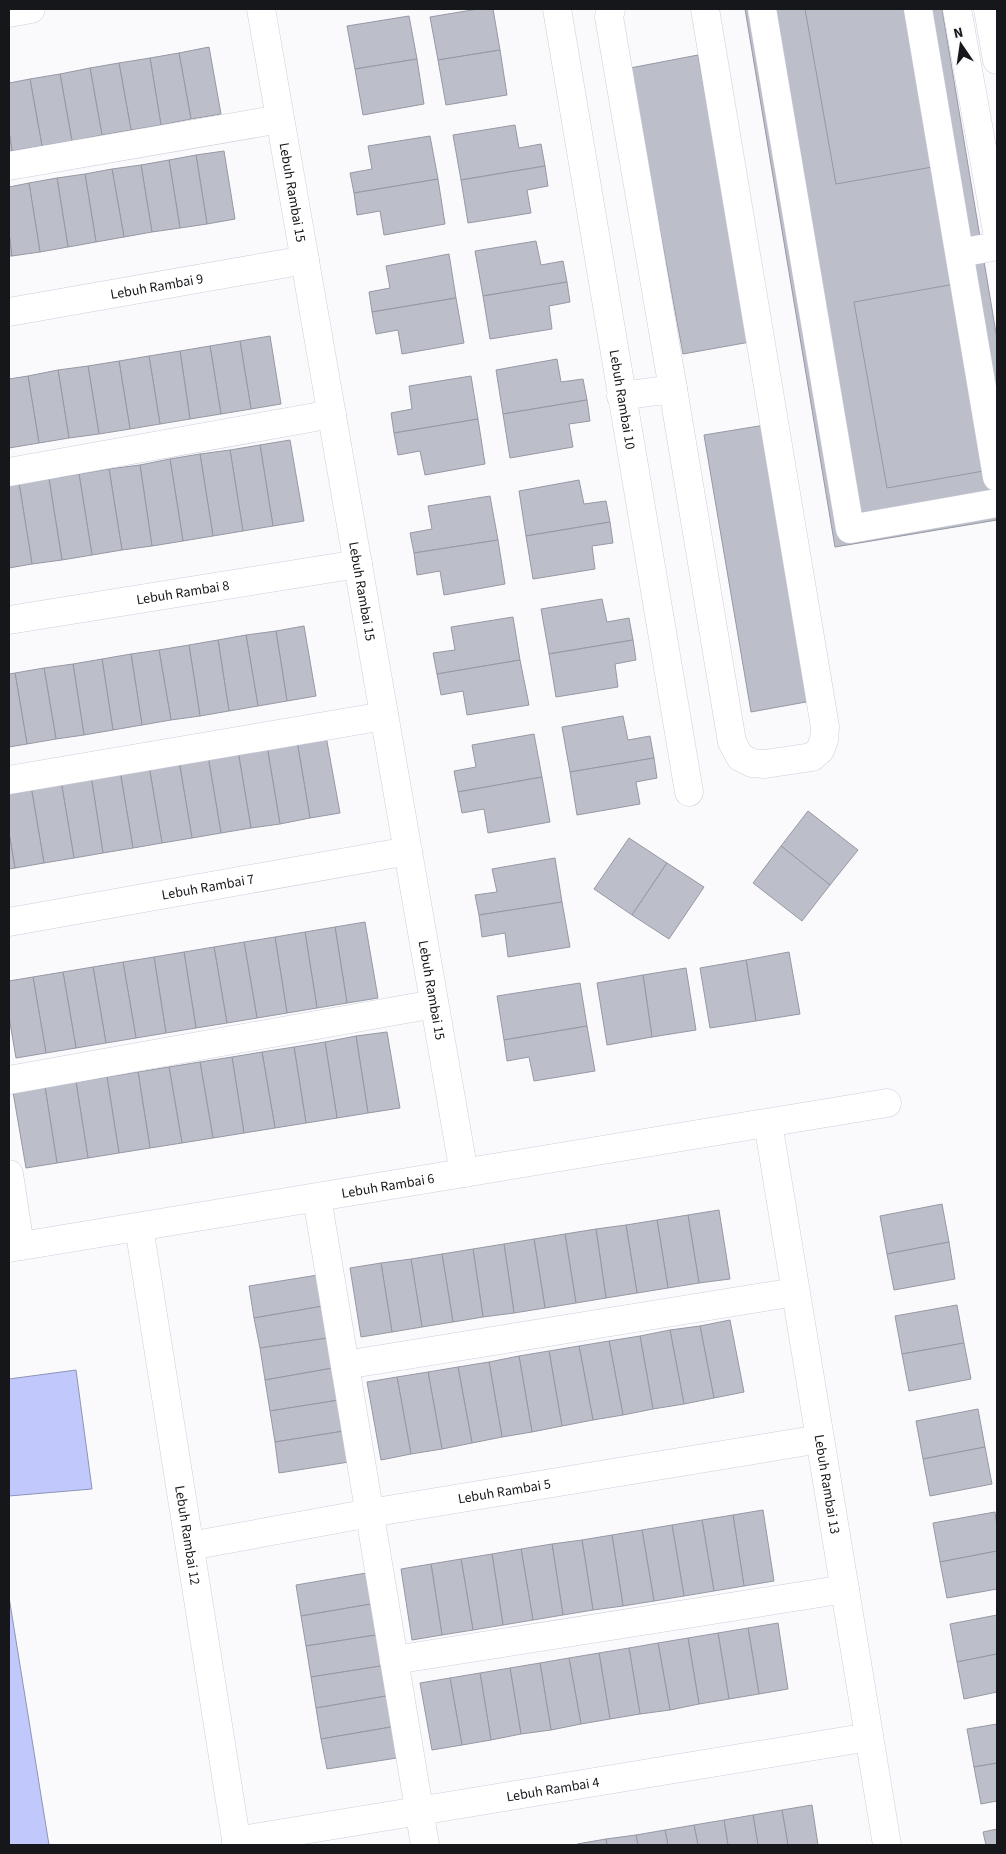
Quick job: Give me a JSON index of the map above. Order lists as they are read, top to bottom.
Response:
{
  "streets": {
    "street": [
      "Lebuh Rambai 15",
      "Lebuh Rambai 9",
      "Lebuh Rambai 10",
      "Lebuh Rambai 8",
      "Lebuh Rambai 7",
      "Lebuh Rambai 6",
      "Lebuh Rambai 13",
      "Lebuh Rambai 5",
      "Lebuh Rambai 12",
      "Lebuh Rambai 4"
    ]
  },
  "crossings": [
    ["Lebuh Rambai 15", "Lebuh Rambai 9"],
    ["Lebuh Rambai 15", "Lebuh Rambai 8"],
    ["Lebuh Rambai 15", "Lebuh Rambai 7"],
    ["Lebuh Rambai 15", "Lebuh Rambai 6"],
    ["Lebuh Rambai 6", "Lebuh Rambai 13"],
    ["Lebuh Rambai 6", "Lebuh Rambai 12"],
    ["Lebuh Rambai 13", "Lebuh Rambai 5"],
    ["Lebuh Rambai 13", "Lebuh Rambai 4"],
    ["Lebuh Rambai 5", "Lebuh Rambai 12"],
    ["Lebuh Rambai 12", "Lebuh Rambai 4"]
  ],
  "north": "top"
}
